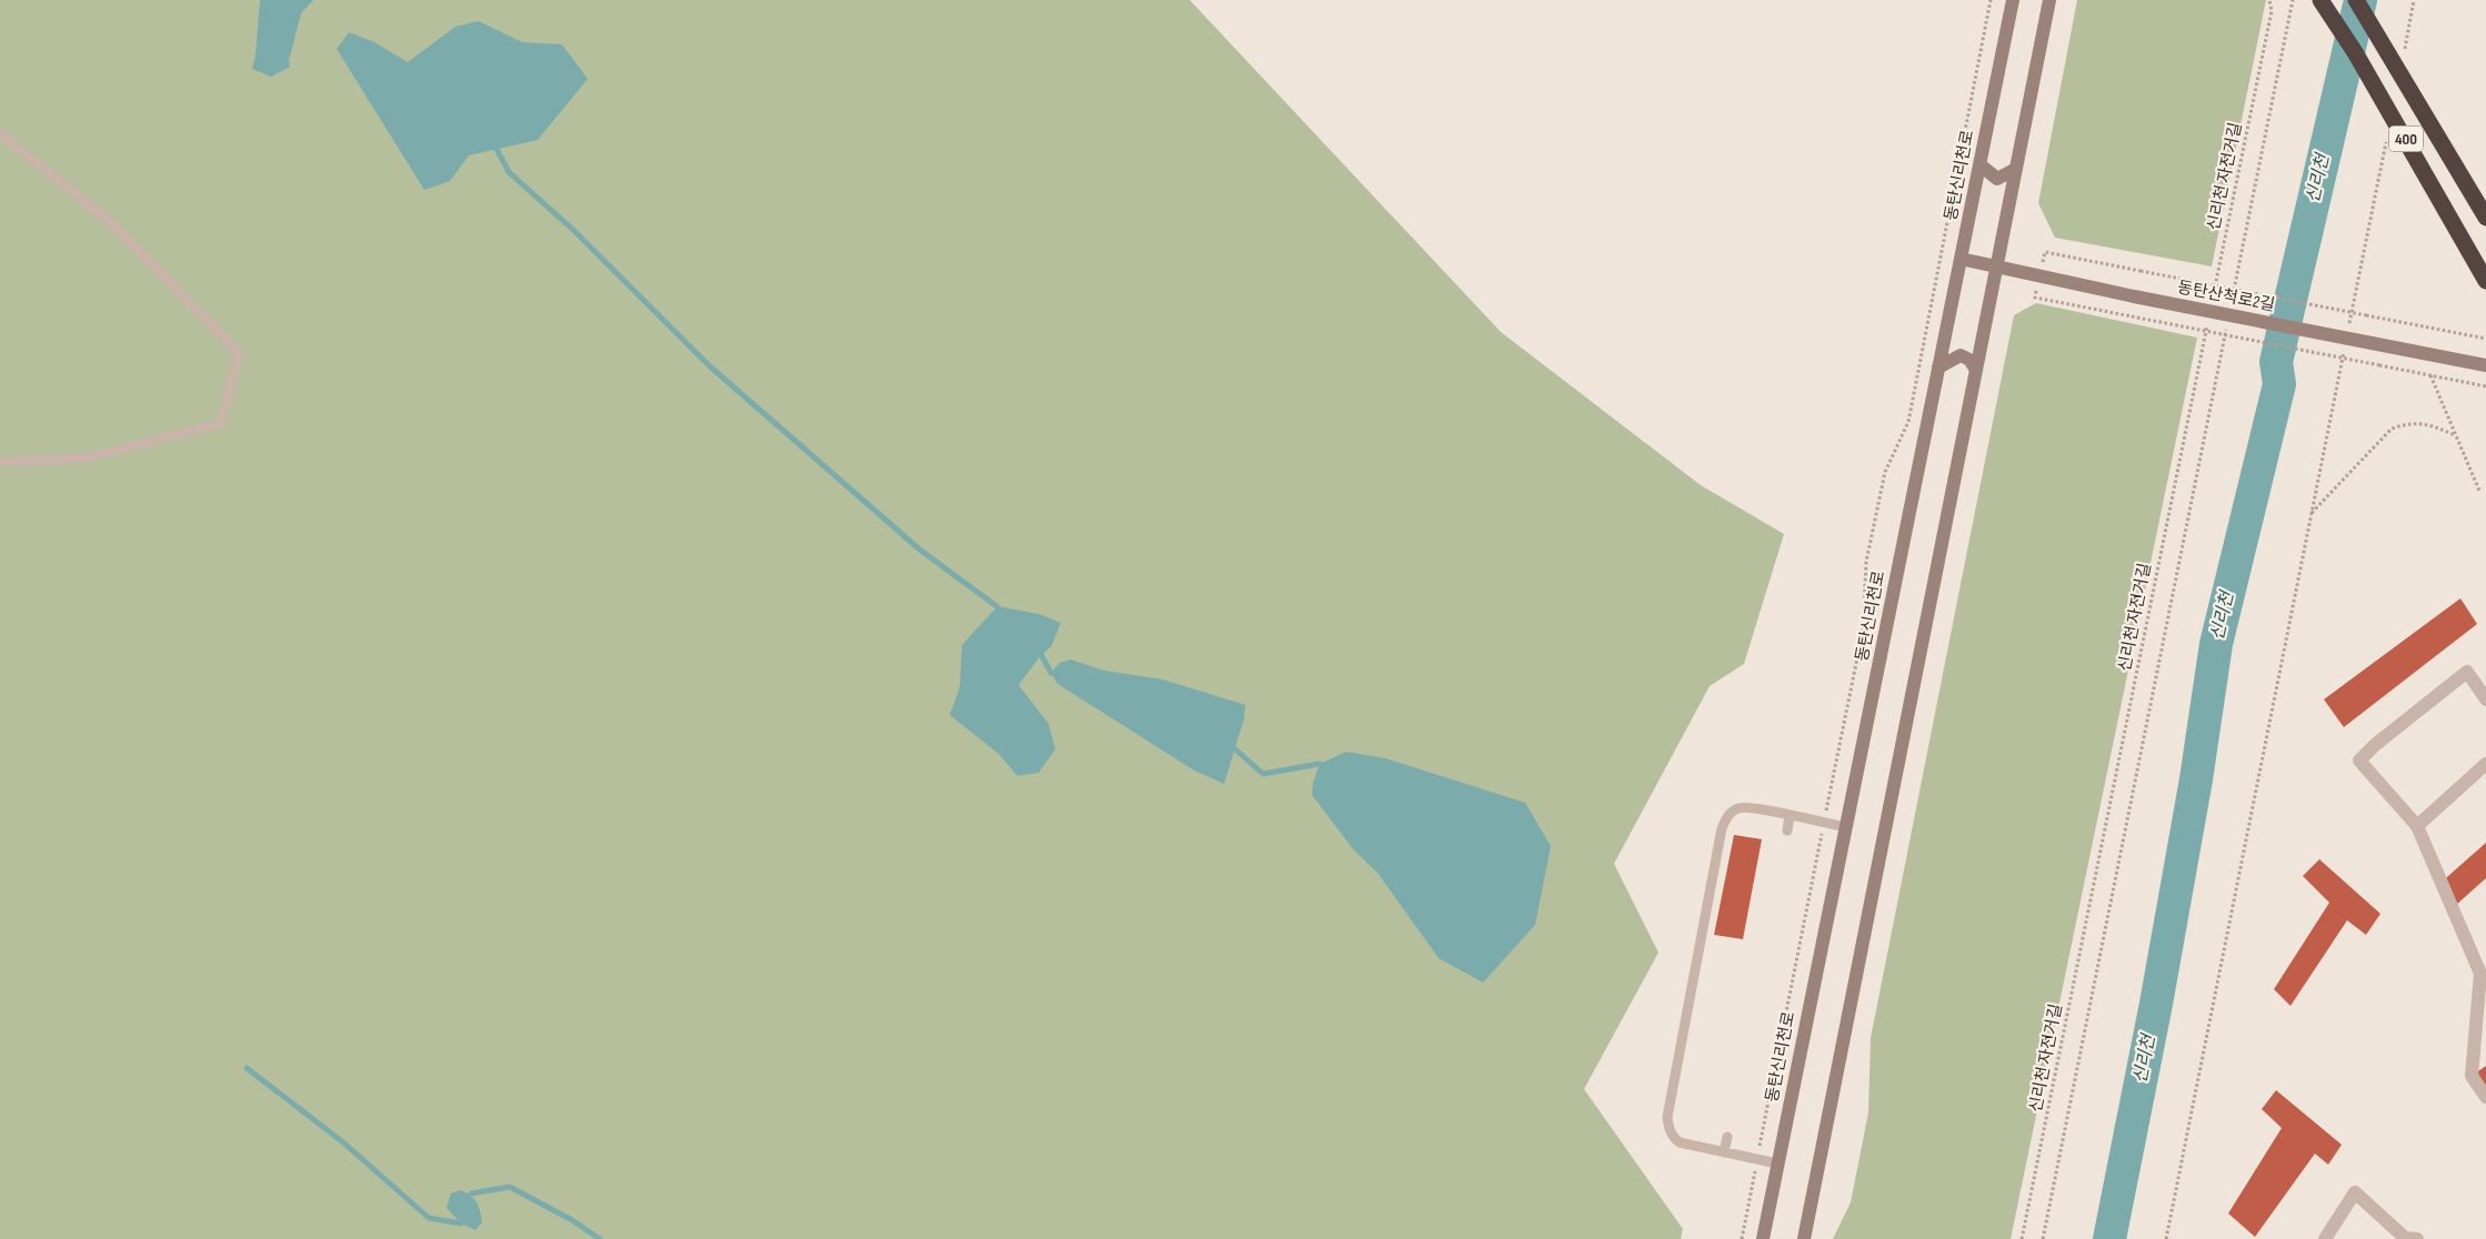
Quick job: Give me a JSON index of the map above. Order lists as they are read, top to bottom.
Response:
{
  "streets": {
    "highway": ["400"],
    "main road": ["동탄신리천로", "동탄산척로2길"],
    "path": ["신리천 자전거길"]
  },
  "crossings": [
    ["동탄신리천로", "동탄산척로2길"]
  ],
  "water": ["신리천"]
}
